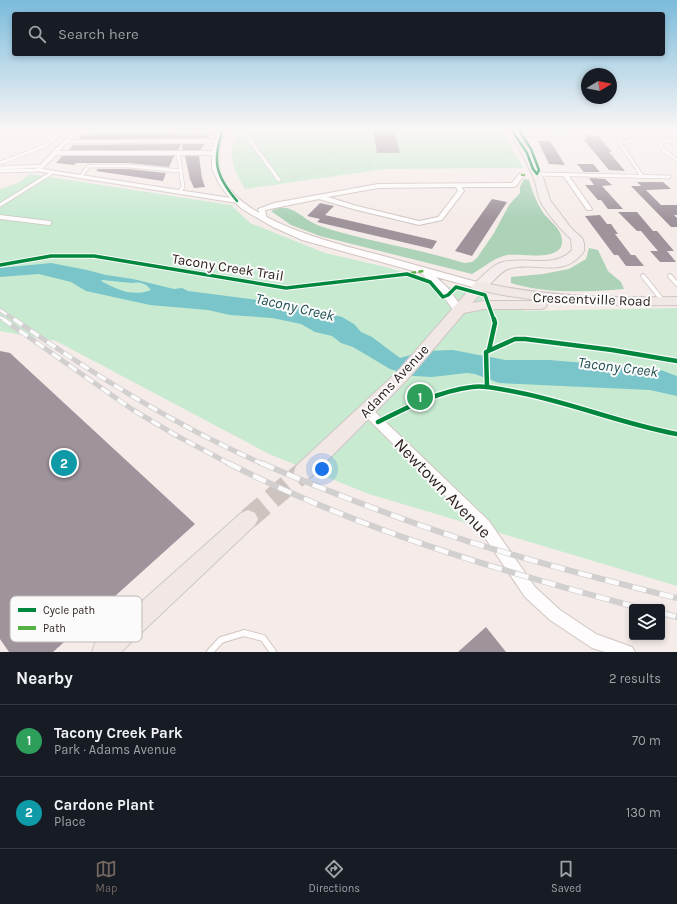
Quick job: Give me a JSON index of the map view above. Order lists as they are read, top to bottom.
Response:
{
  "streets": {
    "highway": ["Crescentville Road", "Adams Avenue"],
    "street": ["Newtown Avenue"],
    "cycle path": ["Tacony Creek Trail"]
  },
  "crossings": [
    ["Crescentville Road", "Adams Avenue"],
    ["Adams Avenue", "Newtown Avenue"]
  ],
  "water": ["Tacony Creek"],
  "legend": ["Cycle path", "Path"],
  "north": "right",
  "page": {
    "search": "Search here",
    "pins": ["1", "2"],
    "heading": ["Nearby", "2 results"],
    "list": [
      {
        "mark": "1",
        "name": "Tacony Creek Park",
        "note": "Park · Adams Avenue",
        "value": "70 m"
      },
      {
        "mark": "2",
        "name": "Cardone Plant",
        "note": "Place",
        "value": "130 m"
      }
    ],
    "nav": ["Map", "Directions", "Saved"]
  }
}
